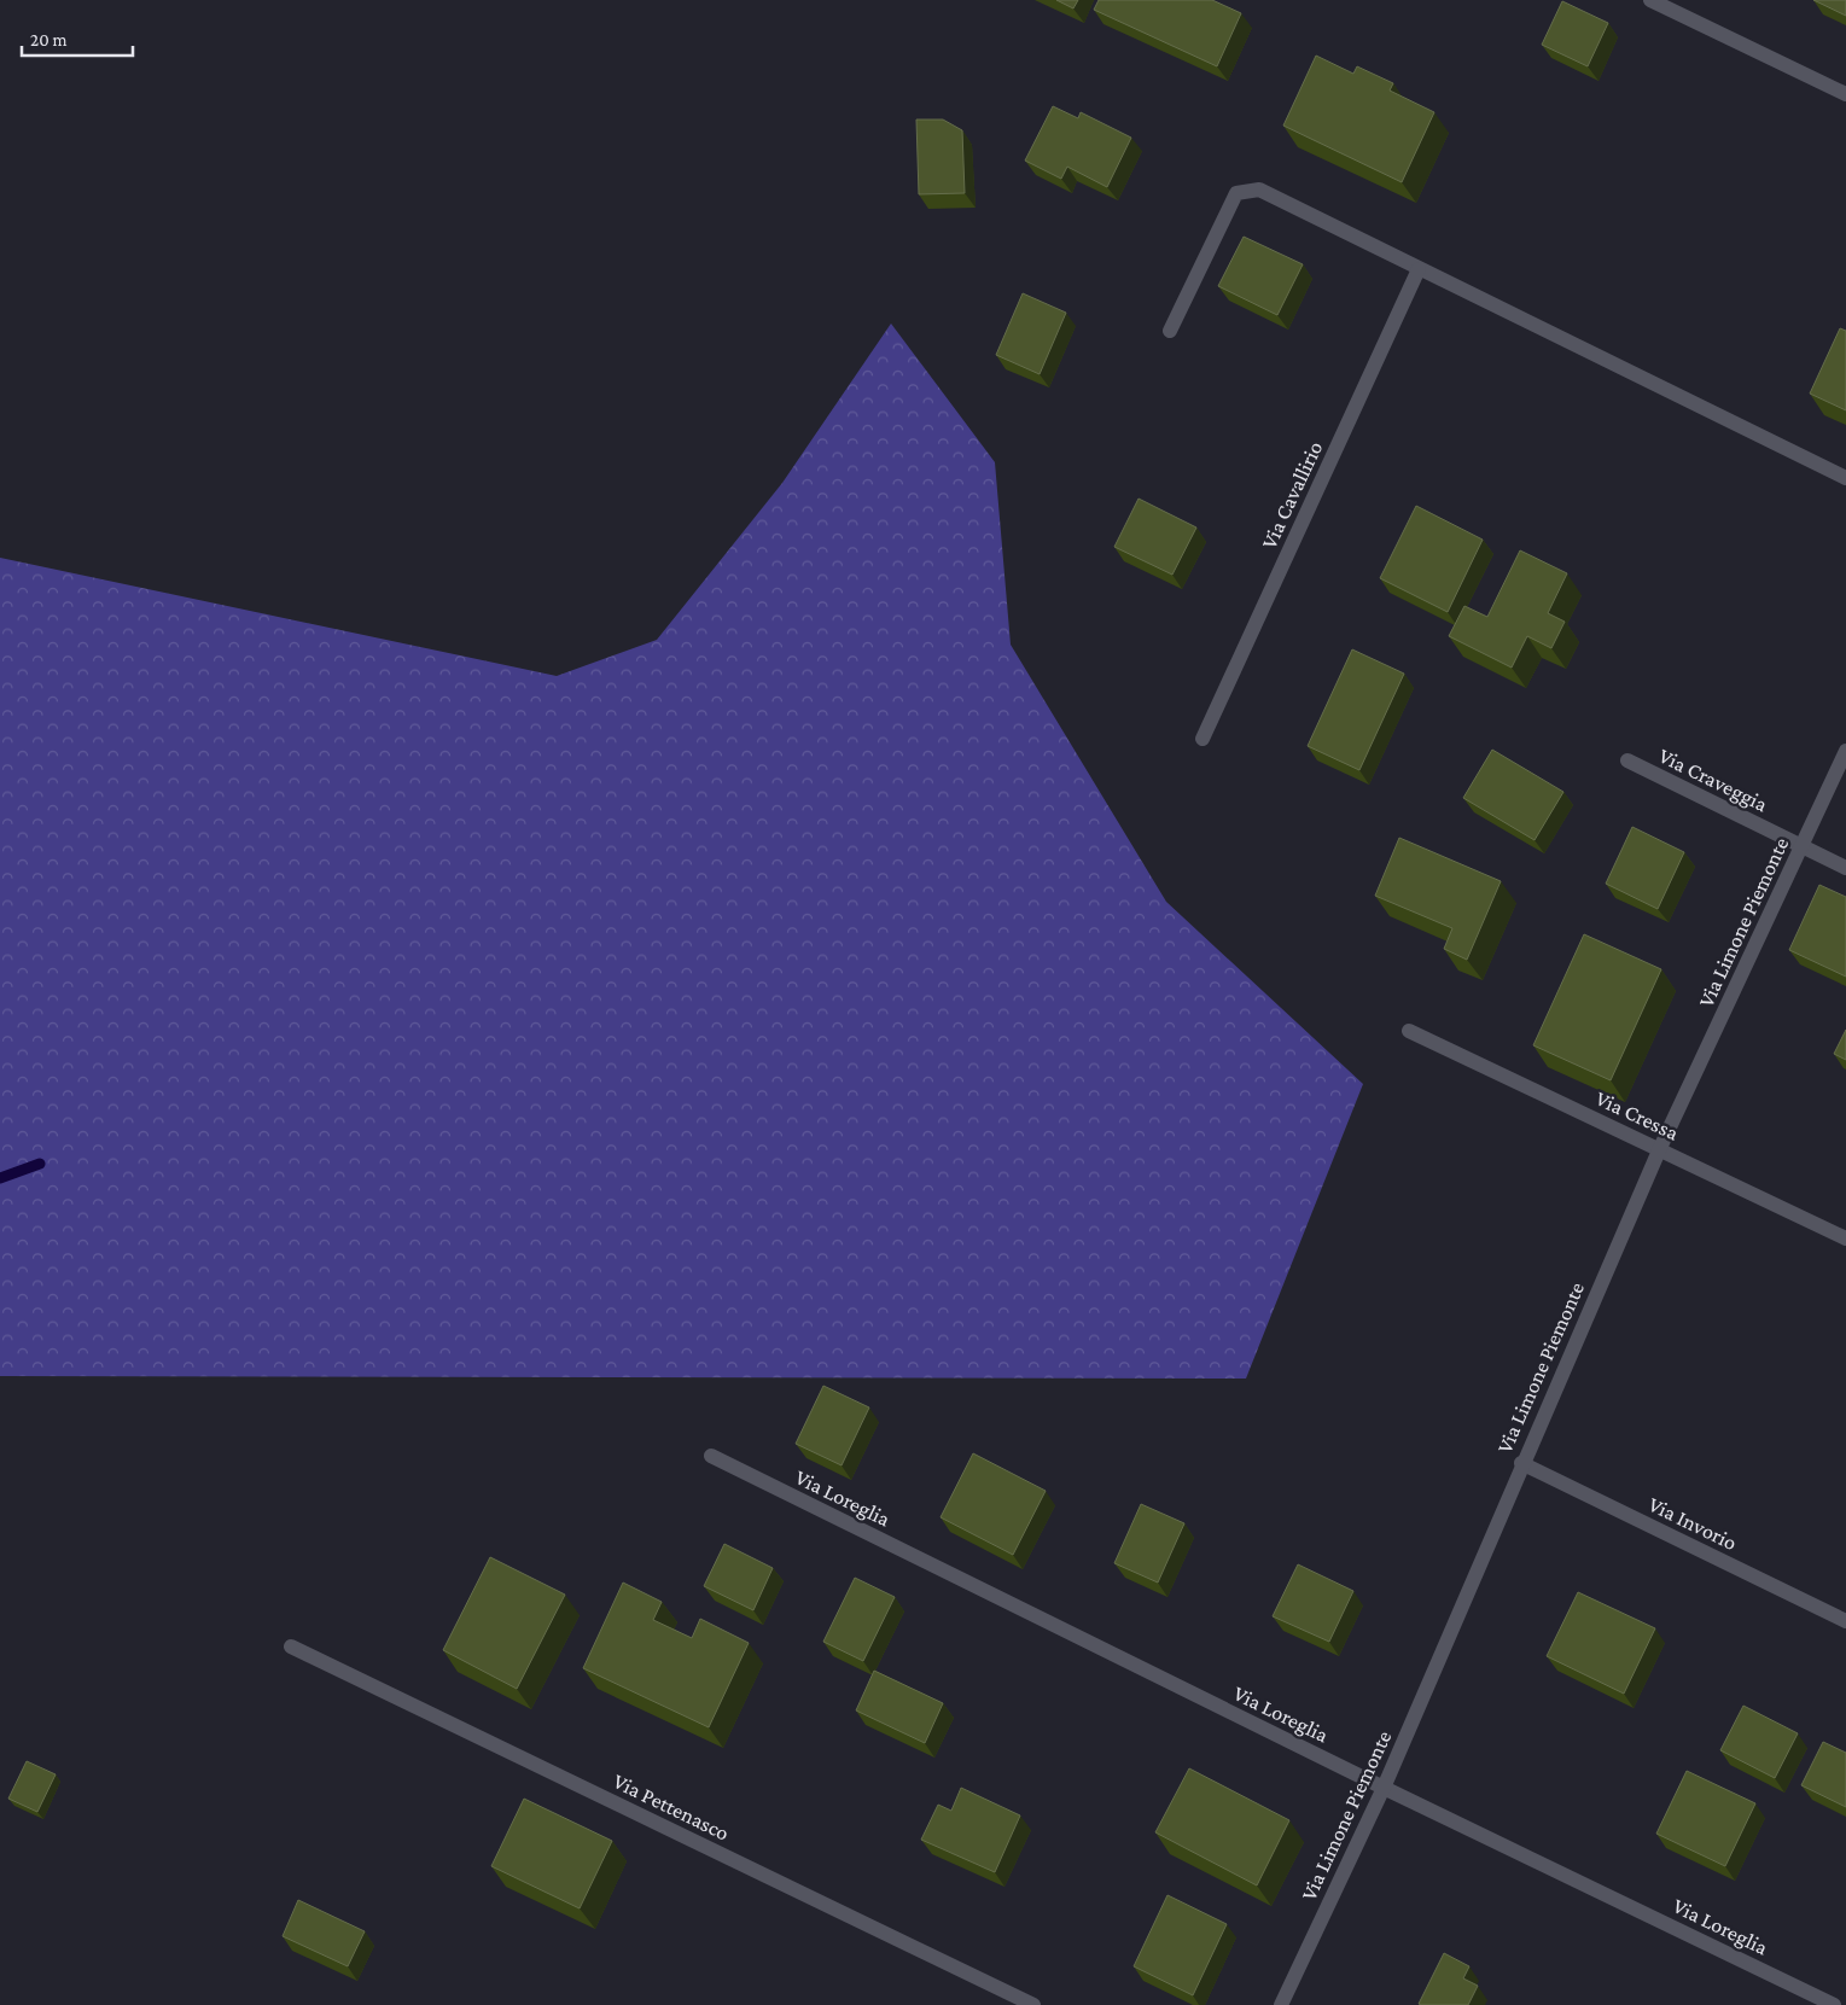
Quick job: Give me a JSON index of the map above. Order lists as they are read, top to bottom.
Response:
{
  "streets": {
    "street": [
      "Via Cavallirio",
      "Via Craveggia",
      "Via Limone Piemonte",
      "Via Cressa",
      "Via Loreglia",
      "Via Invorio",
      "Via Pettenasco"
    ]
  },
  "crossings": [
    ["Via Craveggia", "Via Limone Piemonte"],
    ["Via Limone Piemonte", "Via Cressa"],
    ["Via Limone Piemonte", "Via Loreglia"],
    ["Via Limone Piemonte", "Via Invorio"]
  ],
  "scale_bar": "20 m"
}
